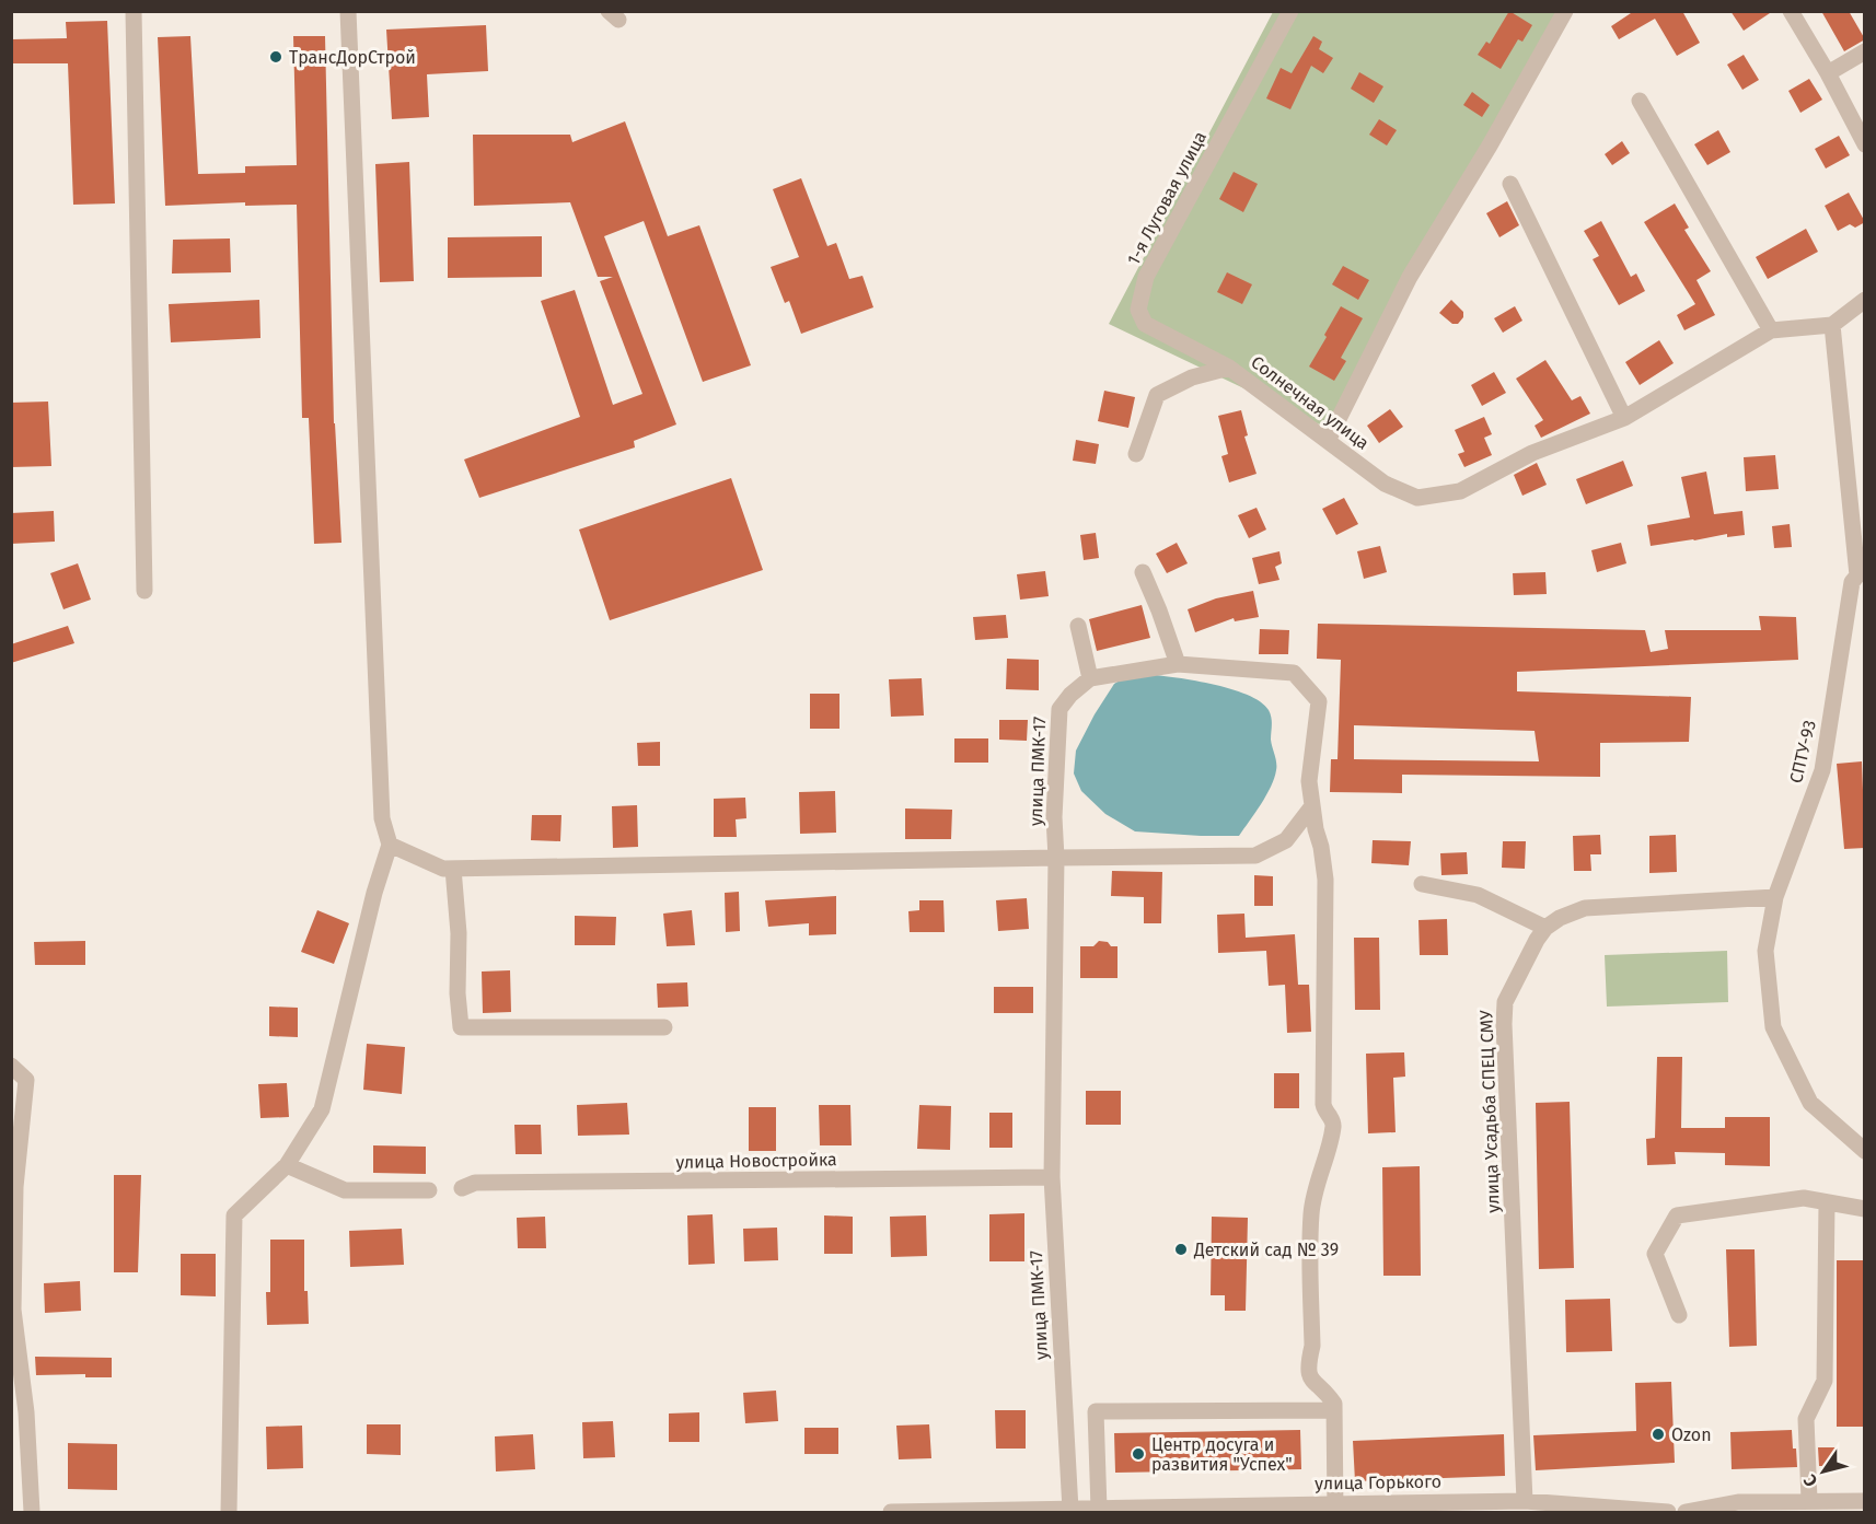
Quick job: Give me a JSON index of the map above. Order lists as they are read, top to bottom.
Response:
{
  "streets": {
    "street": [
      "1-я Луговая улица",
      "Солнечная улица",
      "СПТУ-93",
      "улица ПМК-17",
      "улица Усадьба СПЕЦ СМУ",
      "улица Новостройка",
      "улица Горького"
    ]
  },
  "crossings": [
    ["1-я Луговая улица", "Солнечная улица"],
    ["улица ПМК-17", "улица Новостройка"],
    ["улица ПМК-17", "улица Горького"],
    ["улица Усадьба СПЕЦ СМУ", "улица Горького"]
  ],
  "places": [
    "ТрансДорСтрой",
    "Детский сад № 39",
    "Ozon",
    "Центр досуга и развития \"Успех\""
  ],
  "north": "bottom left"
}
